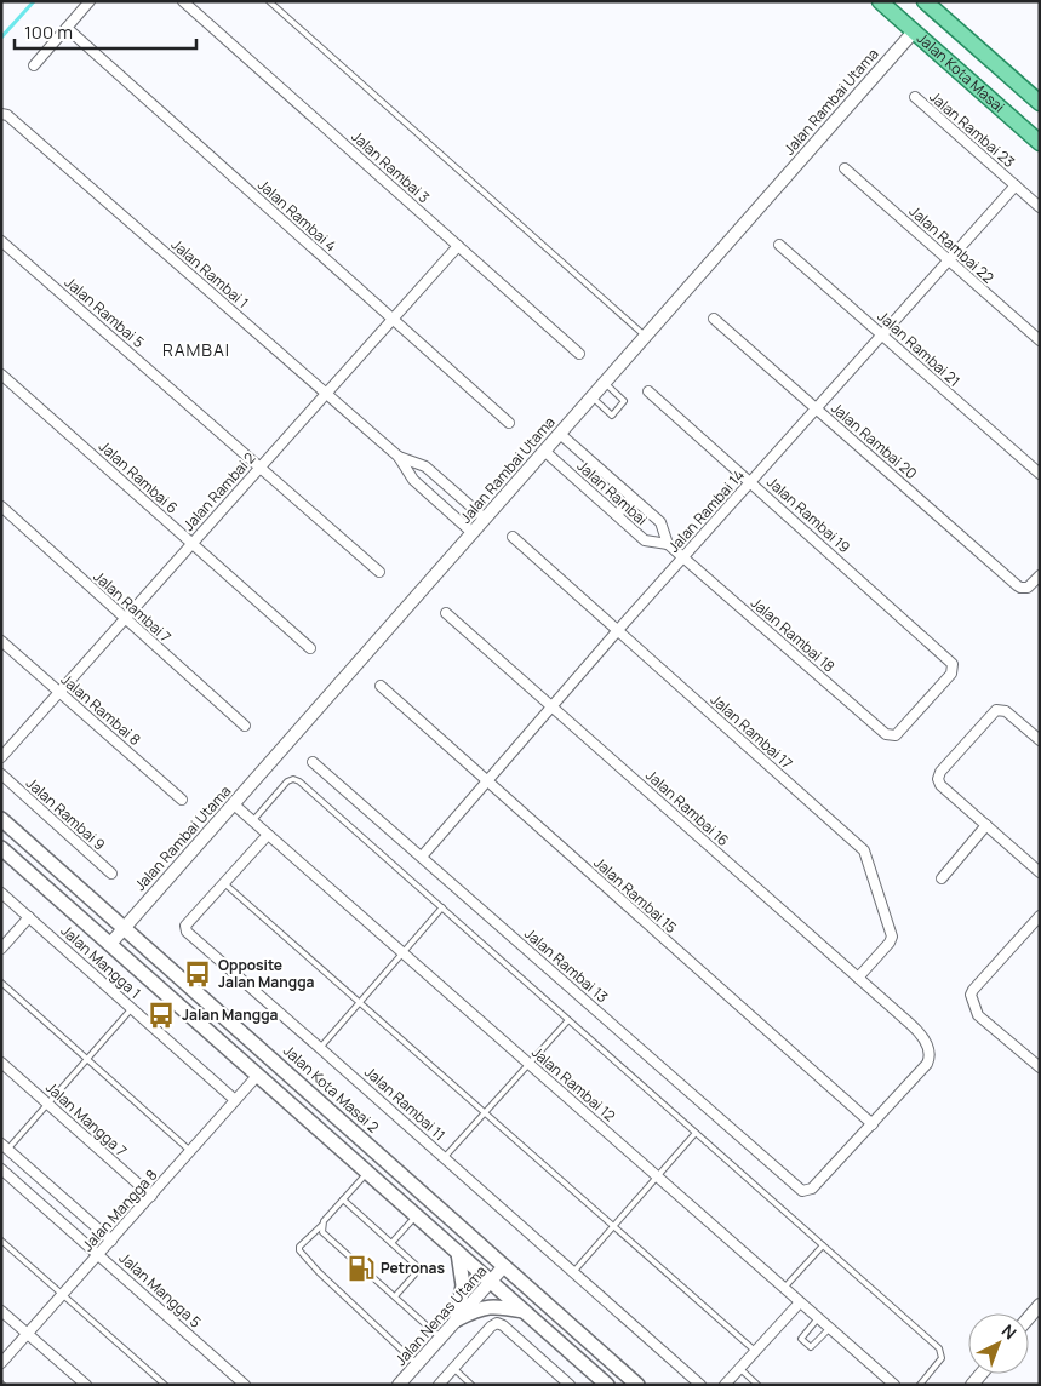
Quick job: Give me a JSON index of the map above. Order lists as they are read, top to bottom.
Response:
{
  "streets": {
    "main road": ["Jalan Kota Masai", "Jalan Kota Masai 2"],
    "street": [
      "Jalan Rambai Utama",
      "Jalan Rambai 23",
      "Jalan Rambai 3",
      "Jalan Rambai 4",
      "Jalan Rambai 22",
      "Jalan Rambai 1",
      "Jalan Rambai 5",
      "Jalan Rambai 21",
      "Jalan Rambai 20",
      "Jalan Rambai 6",
      "Jalan Rambai 2",
      "Jalan Rambai",
      "Jalan Rambai 14",
      "Jalan Rambai 19",
      "Jalan Rambai 7",
      "Jalan Rambai 18",
      "Jalan Rambai 8",
      "Jalan Rambai 17",
      "Jalan Rambai 16",
      "Jalan Rambai 9",
      "Jalan Rambai 15",
      "Jalan Mangga 1",
      "Jalan Rambai 13",
      "Jalan Rambai 12",
      "Jalan Rambai 11",
      "Jalan Mangga 7",
      "Jalan Mangga 8",
      "Jalan Mangga 5",
      "Jalan Nenas Utama"
    ]
  },
  "crossings": [
    ["Jalan Kota Masai", "Jalan Rambai Utama"],
    ["Jalan Rambai Utama", "Jalan Rambai 1"],
    ["Jalan Rambai Utama", "Jalan Rambai"],
    ["Jalan Rambai Utama", "Jalan Rambai 12"],
    ["Jalan Rambai Utama", "Jalan Kota Masai 2"],
    ["Jalan Rambai 23", "Jalan Rambai 14"],
    ["Jalan Rambai 3", "Jalan Rambai 2"],
    ["Jalan Rambai 4", "Jalan Rambai 2"],
    ["Jalan Rambai 22", "Jalan Rambai 14"],
    ["Jalan Rambai 1", "Jalan Rambai 2"],
    ["Jalan Rambai 5", "Jalan Rambai 2"],
    ["Jalan Rambai 21", "Jalan Rambai 14"],
    ["Jalan Rambai 20", "Jalan Rambai 14"],
    ["Jalan Rambai 6", "Jalan Rambai 2"],
    ["Jalan Rambai 2", "Jalan Rambai 7"],
    ["Jalan Rambai 2", "Jalan Rambai 8"],
    ["Jalan Rambai", "Jalan Rambai 14"],
    ["Jalan Rambai", "Jalan Rambai 18"],
    ["Jalan Rambai 14", "Jalan Rambai 19"],
    ["Jalan Rambai 14", "Jalan Rambai 18"],
    ["Jalan Rambai 14", "Jalan Rambai 17"],
    ["Jalan Rambai 14", "Jalan Rambai 16"],
    ["Jalan Rambai 14", "Jalan Rambai 15"],
    ["Jalan Rambai 14", "Jalan Rambai 13"],
    ["Jalan Rambai 19", "Jalan Rambai 18"],
    ["Jalan Rambai 17", "Jalan Rambai 16"],
    ["Jalan Rambai 16", "Jalan Rambai 15"],
    ["Jalan Rambai 16", "Jalan Rambai 13"],
    ["Jalan Rambai 15", "Jalan Rambai 13"],
    ["Jalan Mangga 1", "Jalan Mangga 8"],
    ["Jalan Rambai 12", "Jalan Rambai 11"],
    ["Jalan Kota Masai 2", "Jalan Nenas Utama"],
    ["Jalan Mangga 7", "Jalan Mangga 8"],
    ["Jalan Mangga 8", "Jalan Mangga 5"]
  ],
  "districts": ["RAMBAI"],
  "places": {
    "bus stop": ["Opposite Jalan Mangga", "Jalan Mangga"],
    "fuel station": ["Petronas"]
  },
  "scale_bar": "100 m",
  "north": "top right"
}
